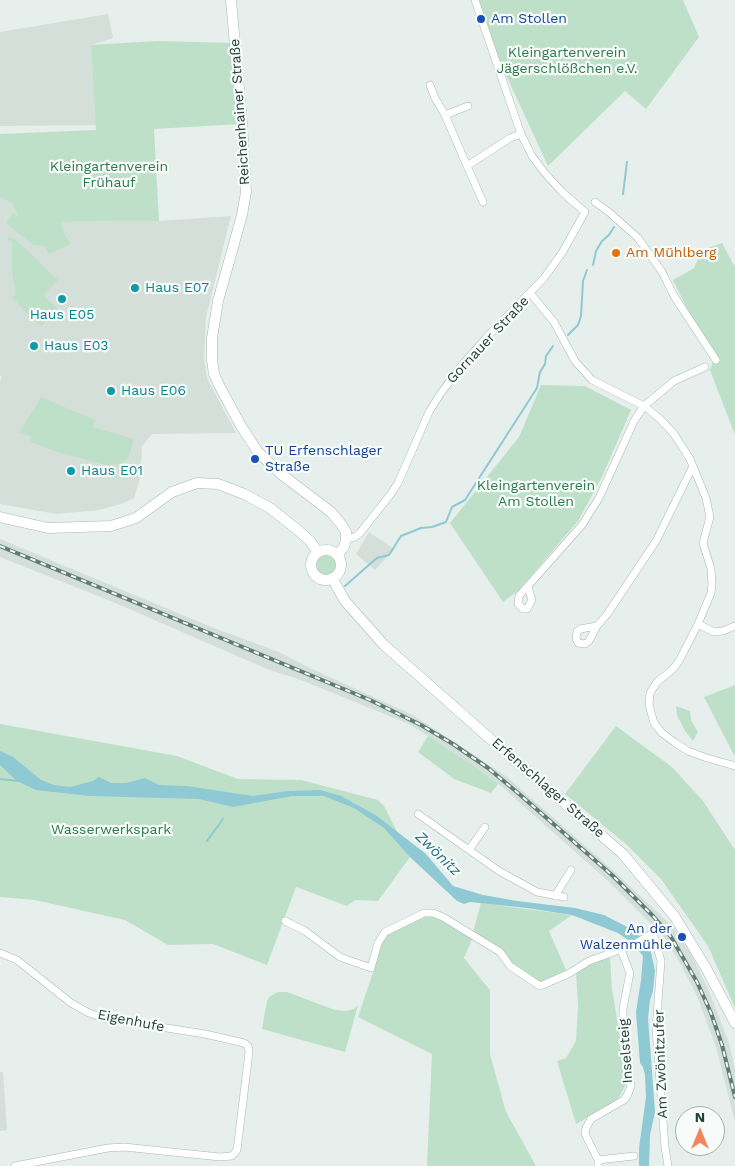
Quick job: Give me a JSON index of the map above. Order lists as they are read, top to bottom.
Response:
{
  "streets": {
    "main road": ["Reichenhainer Straße", "Erfenschlager Straße"],
    "street": [
      "Gornauer Straße",
      "Eigenhufe",
      "Inselsteig",
      "Am Zwönitzufer"
    ]
  },
  "crossings": [
    ["Reichenhainer Straße", "Gornauer Straße"],
    ["Inselsteig", "Am Zwönitzufer"]
  ],
  "water": ["Zwönitz"],
  "parks": [
    "Kleingartenverein Jägerschlößchen e.V.",
    "Kleingartenverein Frühauf",
    "Kleingartenverein Am Stollen",
    "Wasserwerkspark"
  ],
  "places": [
    "Am Stollen",
    "Am Mühlberg",
    "Haus E07",
    "Haus E05",
    "Haus E03",
    "Haus E06",
    "TU Erfenschlager Straße",
    "Haus E01",
    "An der Walzenmühle"
  ],
  "north": "top"
}
